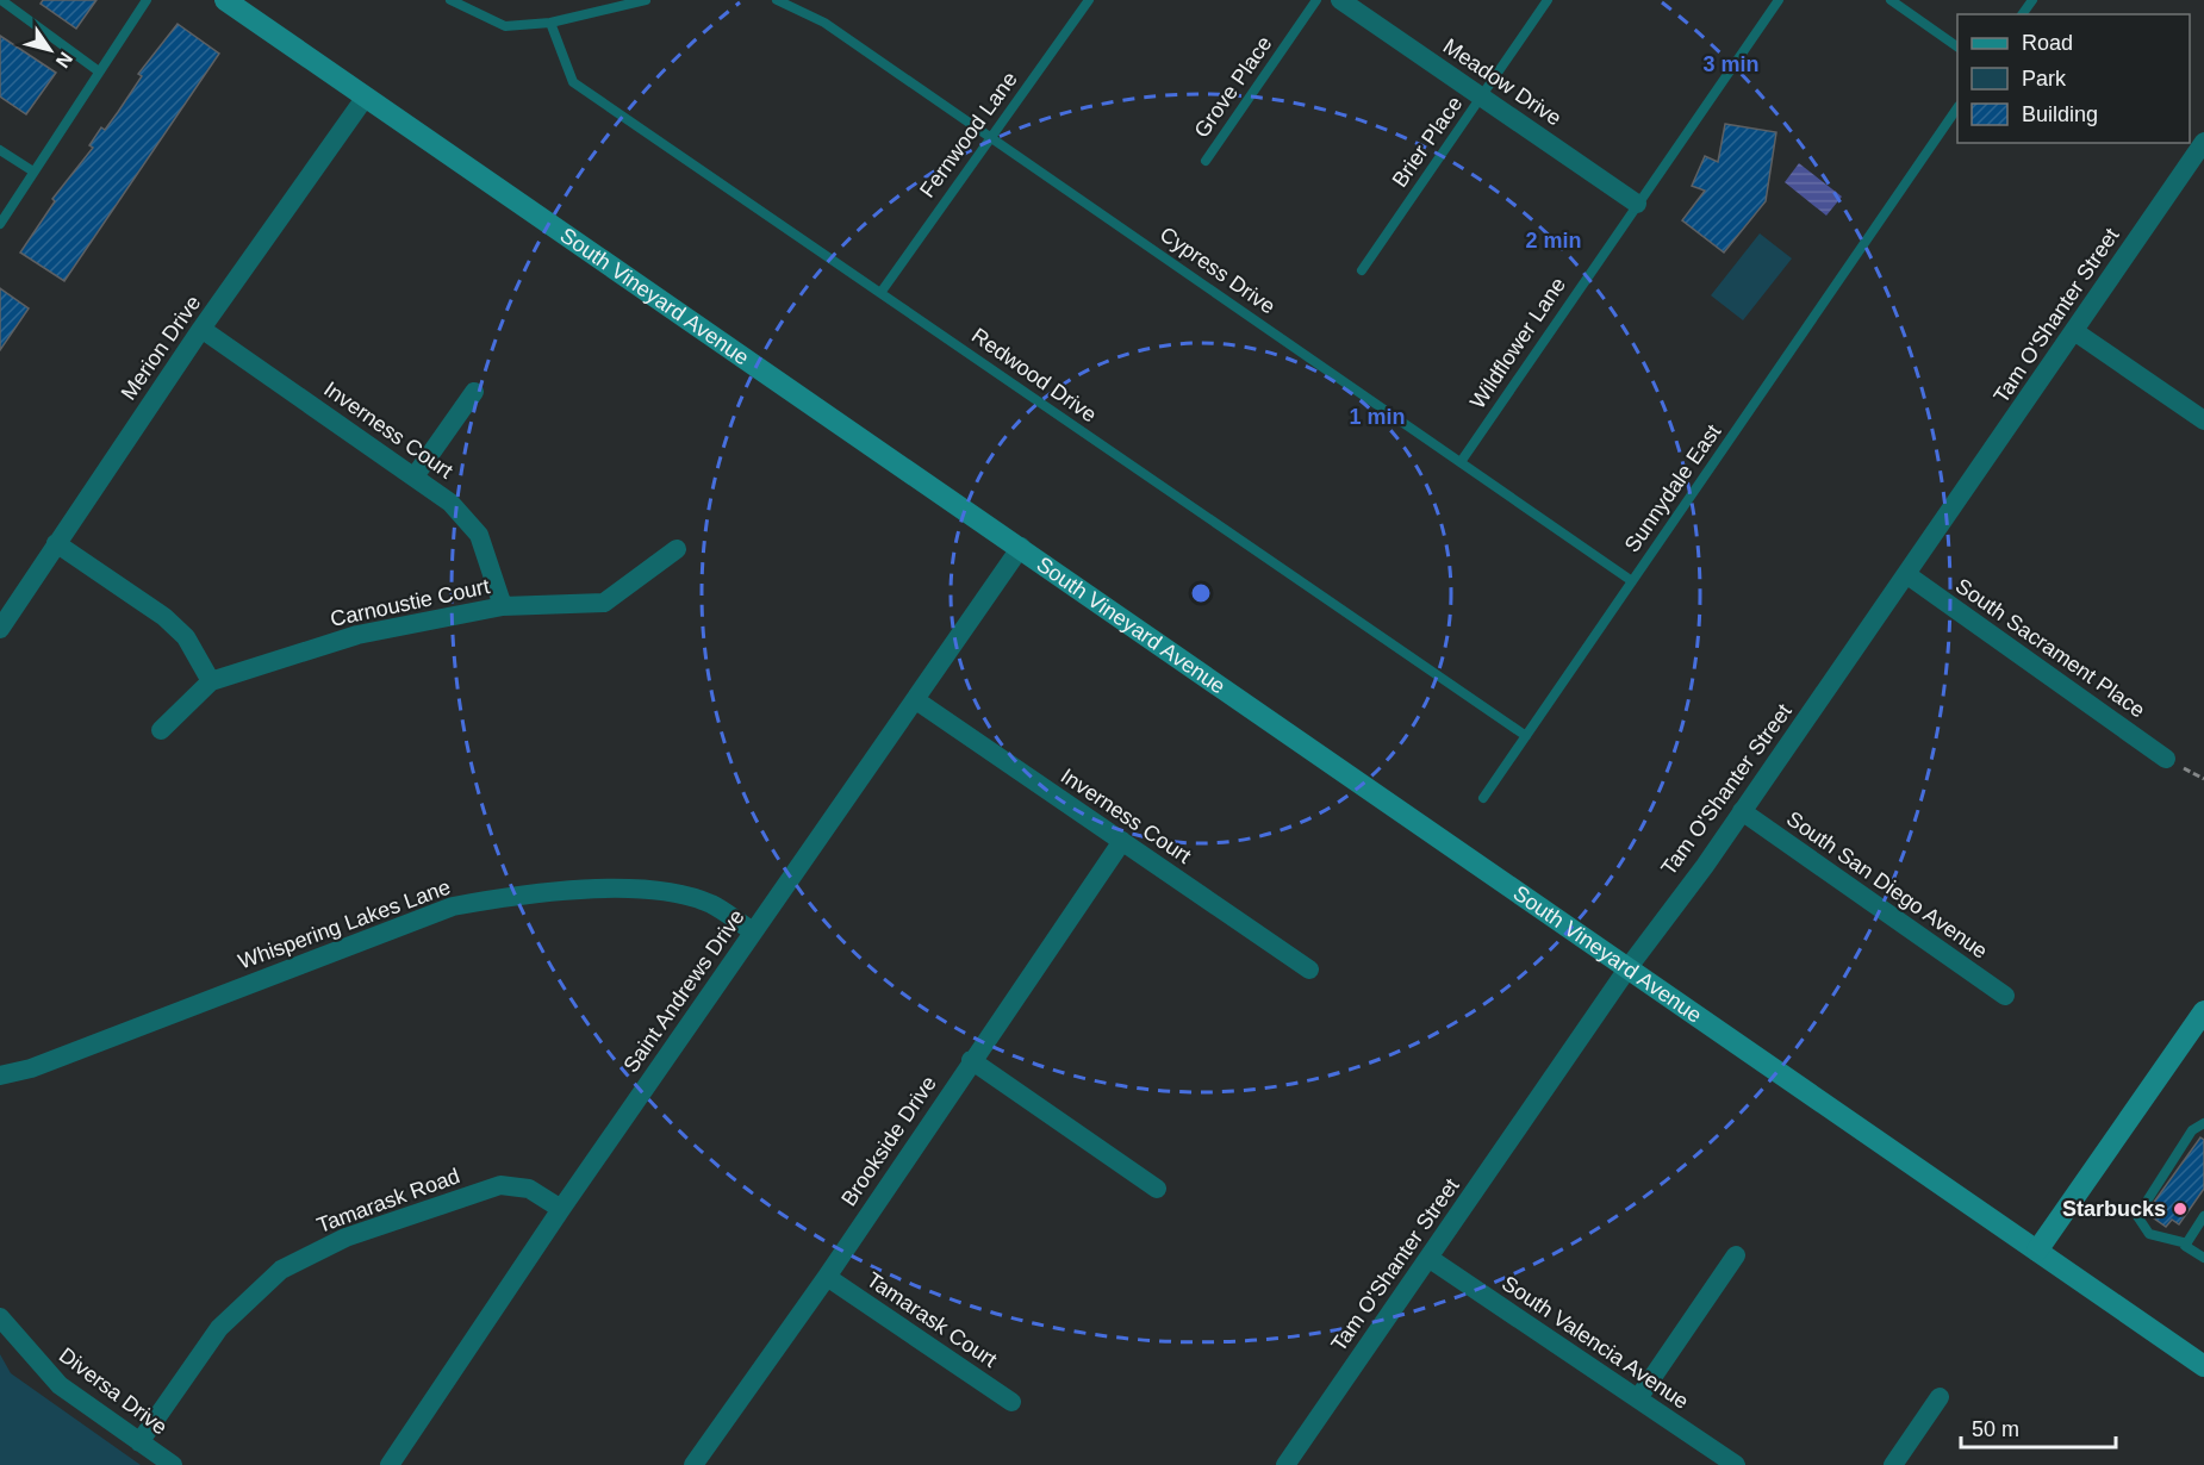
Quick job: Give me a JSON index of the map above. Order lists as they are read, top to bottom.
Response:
{
  "streets": {
    "main road": ["South Vineyard Avenue"],
    "street": [
      "Meadow Drive",
      "Tam O'Shanter Street",
      "Merion Drive",
      "Inverness Court",
      "Carnoustie Court",
      "South Sacrament Place",
      "South San Diego Avenue",
      "Whispering Lakes Lane",
      "Saint Andrews Drive",
      "Brookside Drive",
      "Tamarask Road",
      "Tamarask Court",
      "South Valencia Avenue",
      "Diversa Drive"
    ],
    "lane": [
      "Grove Place",
      "Fernwood Lane",
      "Brier Place",
      "Cypress Drive",
      "Wildflower Lane",
      "Redwood Drive",
      "Sunnydale East"
    ]
  },
  "crossings": [
    ["Meadow Drive", "Brier Place"],
    ["Meadow Drive", "Wildflower Lane"],
    ["Fernwood Lane", "Cypress Drive"],
    ["Fernwood Lane", "Redwood Drive"],
    ["Cypress Drive", "Wildflower Lane"],
    ["Cypress Drive", "Sunnydale East"],
    ["South Vineyard Avenue", "Tam O'Shanter Street"],
    ["South Vineyard Avenue", "Merion Drive"],
    ["South Vineyard Avenue", "Saint Andrews Drive"],
    ["Tam O'Shanter Street", "South Sacrament Place"],
    ["Tam O'Shanter Street", "South San Diego Avenue"],
    ["Tam O'Shanter Street", "South Valencia Avenue"],
    ["Merion Drive", "Inverness Court"],
    ["Redwood Drive", "Sunnydale East"],
    ["Inverness Court", "Carnoustie Court"],
    ["Inverness Court", "Saint Andrews Drive"],
    ["Inverness Court", "Brookside Drive"],
    ["Whispering Lakes Lane", "Saint Andrews Drive"],
    ["Saint Andrews Drive", "Tamarask Road"],
    ["Brookside Drive", "Tamarask Court"],
    ["Tamarask Road", "Diversa Drive"]
  ],
  "places": ["Starbucks"],
  "legend": ["Road", "Park", "Building"],
  "scale_bar": "50 m",
  "north": "bottom right",
  "rings": ["3 min", "2 min", "1 min"]
}
